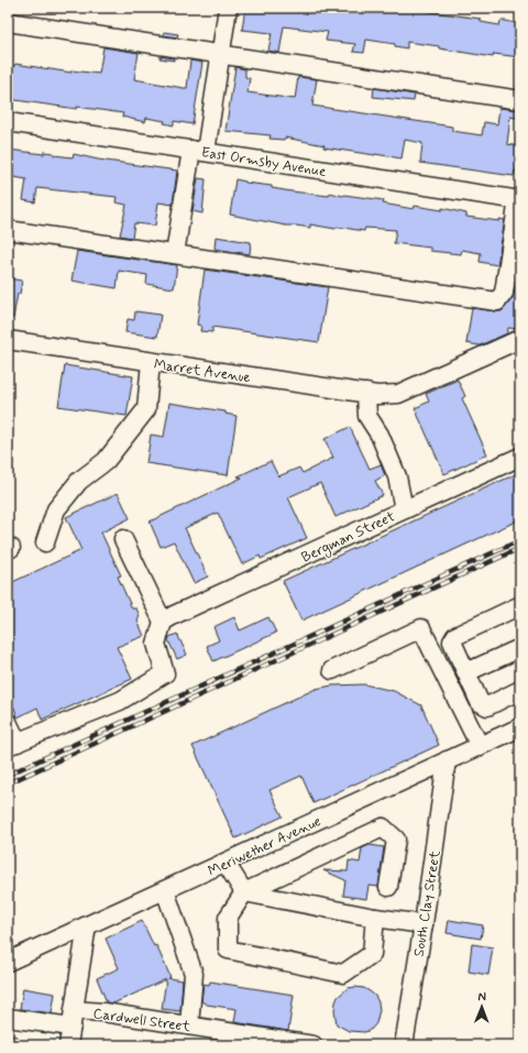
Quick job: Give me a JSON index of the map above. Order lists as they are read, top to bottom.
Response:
{
  "streets": {
    "street": [
      "East Ormsby Avenue",
      "Marret Avenue",
      "Bergman Street",
      "Meriwether Avenue",
      "South Clay Street",
      "Cardwell Street"
    ]
  },
  "crossings": [
    ["Meriwether Avenue", "South Clay Street"]
  ],
  "north": "top"
}
